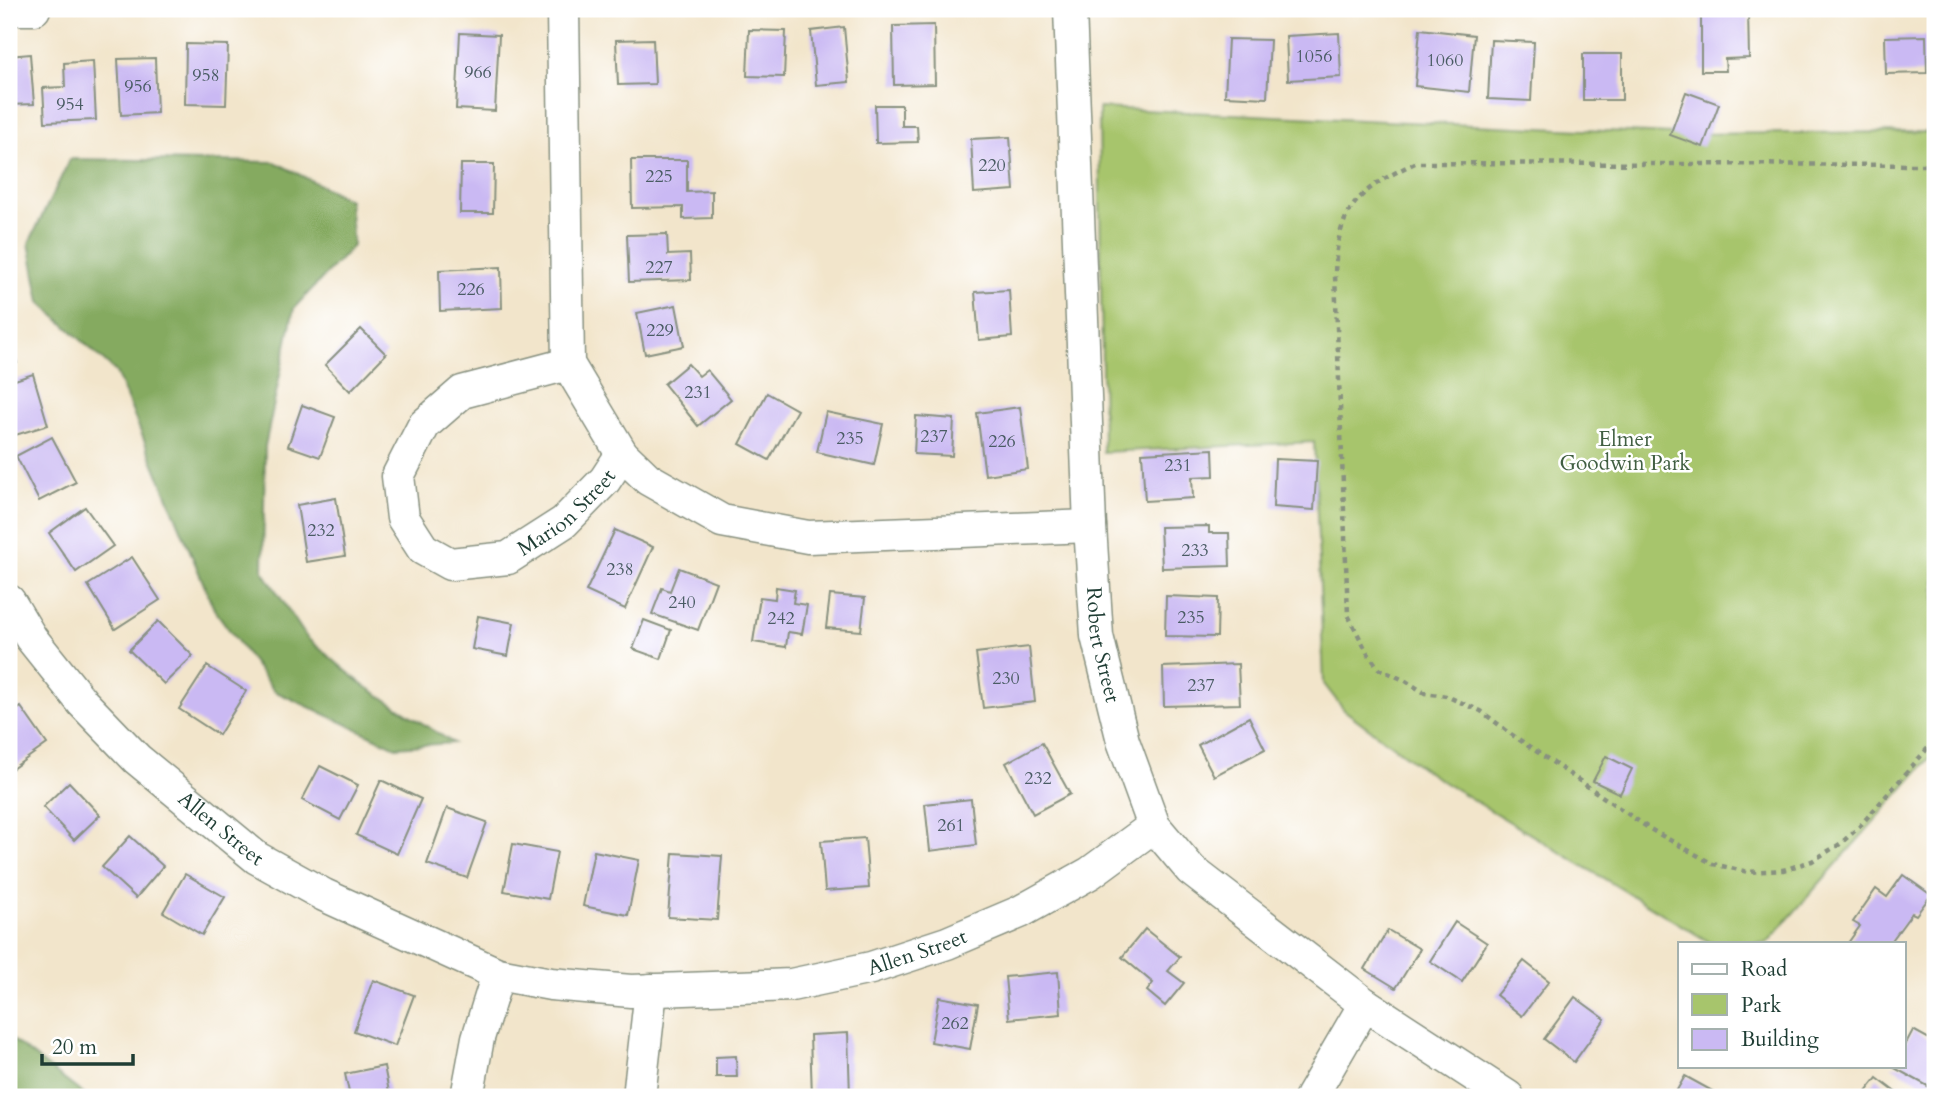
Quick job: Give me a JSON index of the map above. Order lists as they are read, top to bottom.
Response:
{
  "streets": {
    "street": ["Marion Street", "Robert Street", "Allen Street"]
  },
  "crossings": [
    ["Marion Street", "Robert Street"],
    ["Robert Street", "Allen Street"]
  ],
  "parks": ["Elmer Goodwin Park"],
  "house_numbers": [
    "1056",
    "1060",
    "966",
    "958",
    "956",
    "954",
    "220",
    "225",
    "227",
    "226",
    "229",
    "231",
    "237",
    "235",
    "226",
    "231",
    "232",
    "233",
    "238",
    "240",
    "235",
    "242",
    "230",
    "237",
    "232",
    "261",
    "262"
  ],
  "legend": ["Road", "Park", "Building"],
  "scale_bar": "20 m"
}
